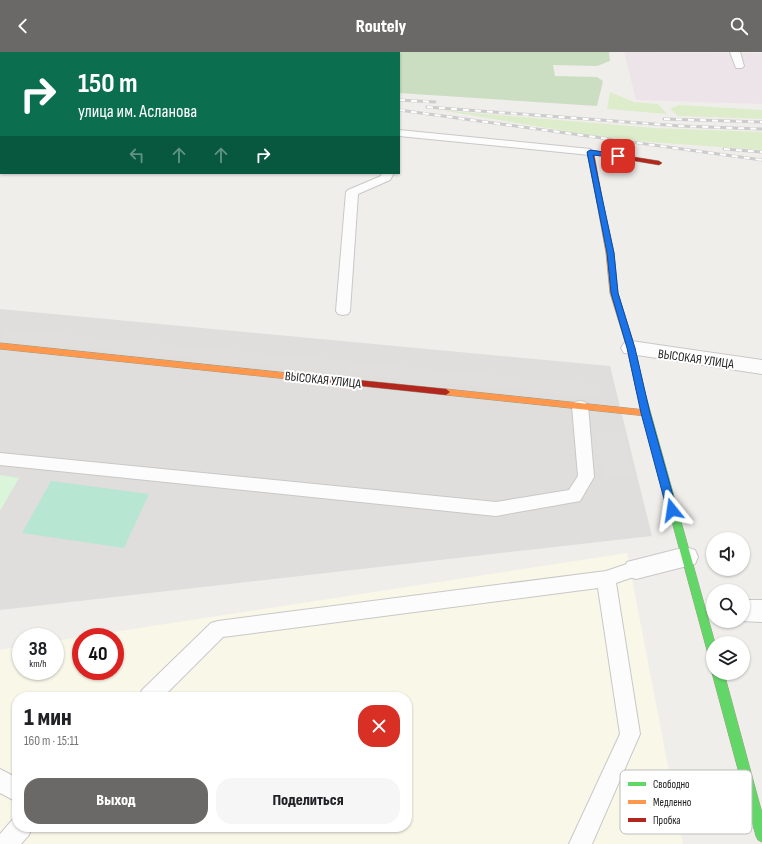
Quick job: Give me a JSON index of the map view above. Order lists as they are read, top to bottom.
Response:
{
  "streets": {
    "street": ["ВЫСОКАЯ УЛИЦА"]
  },
  "legend": ["Свободно", "Медленно", "Пробка"],
  "page": {
    "header": "Routely",
    "turn": ["150 m", "улица им. Асланова"],
    "speed": "38 km/h",
    "limit": "40",
    "heading": ["1 мин", "160 m · 15:11"],
    "buttons": ["Выход", "Поделиться"]
  }
}
